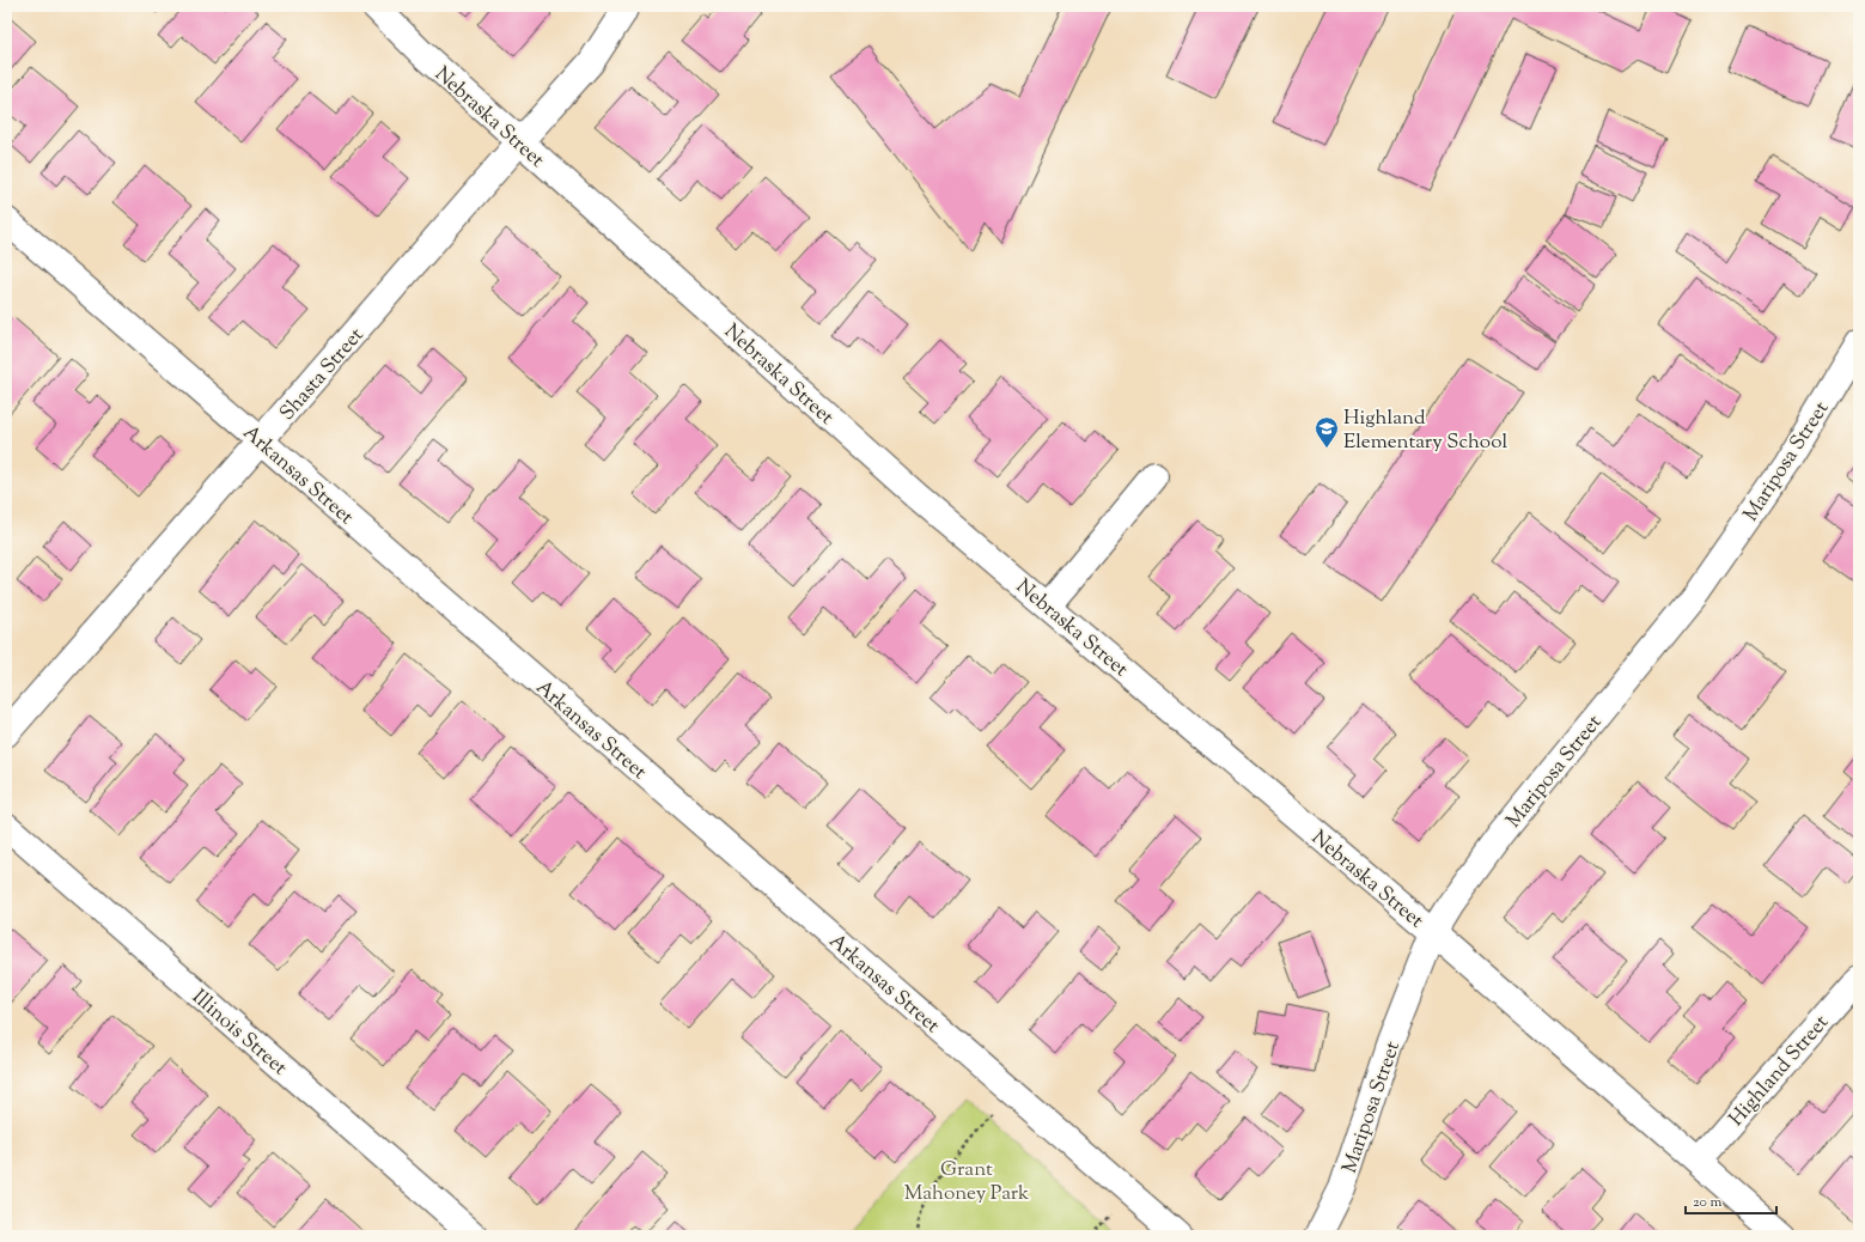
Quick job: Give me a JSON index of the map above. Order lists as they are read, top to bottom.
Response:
{
  "streets": {
    "street": [
      "Nebraska Street",
      "Shasta Street",
      "Mariposa Street",
      "Arkansas Street",
      "Illinois Street",
      "Highland Street"
    ]
  },
  "crossings": [
    ["Nebraska Street", "Shasta Street"],
    ["Nebraska Street", "Mariposa Street"],
    ["Nebraska Street", "Highland Street"],
    ["Shasta Street", "Arkansas Street"]
  ],
  "parks": ["Grant Mahoney Park"],
  "places": {
    "school or university": ["Highland Elementary School"]
  },
  "scale_bar": "20 m"
}
